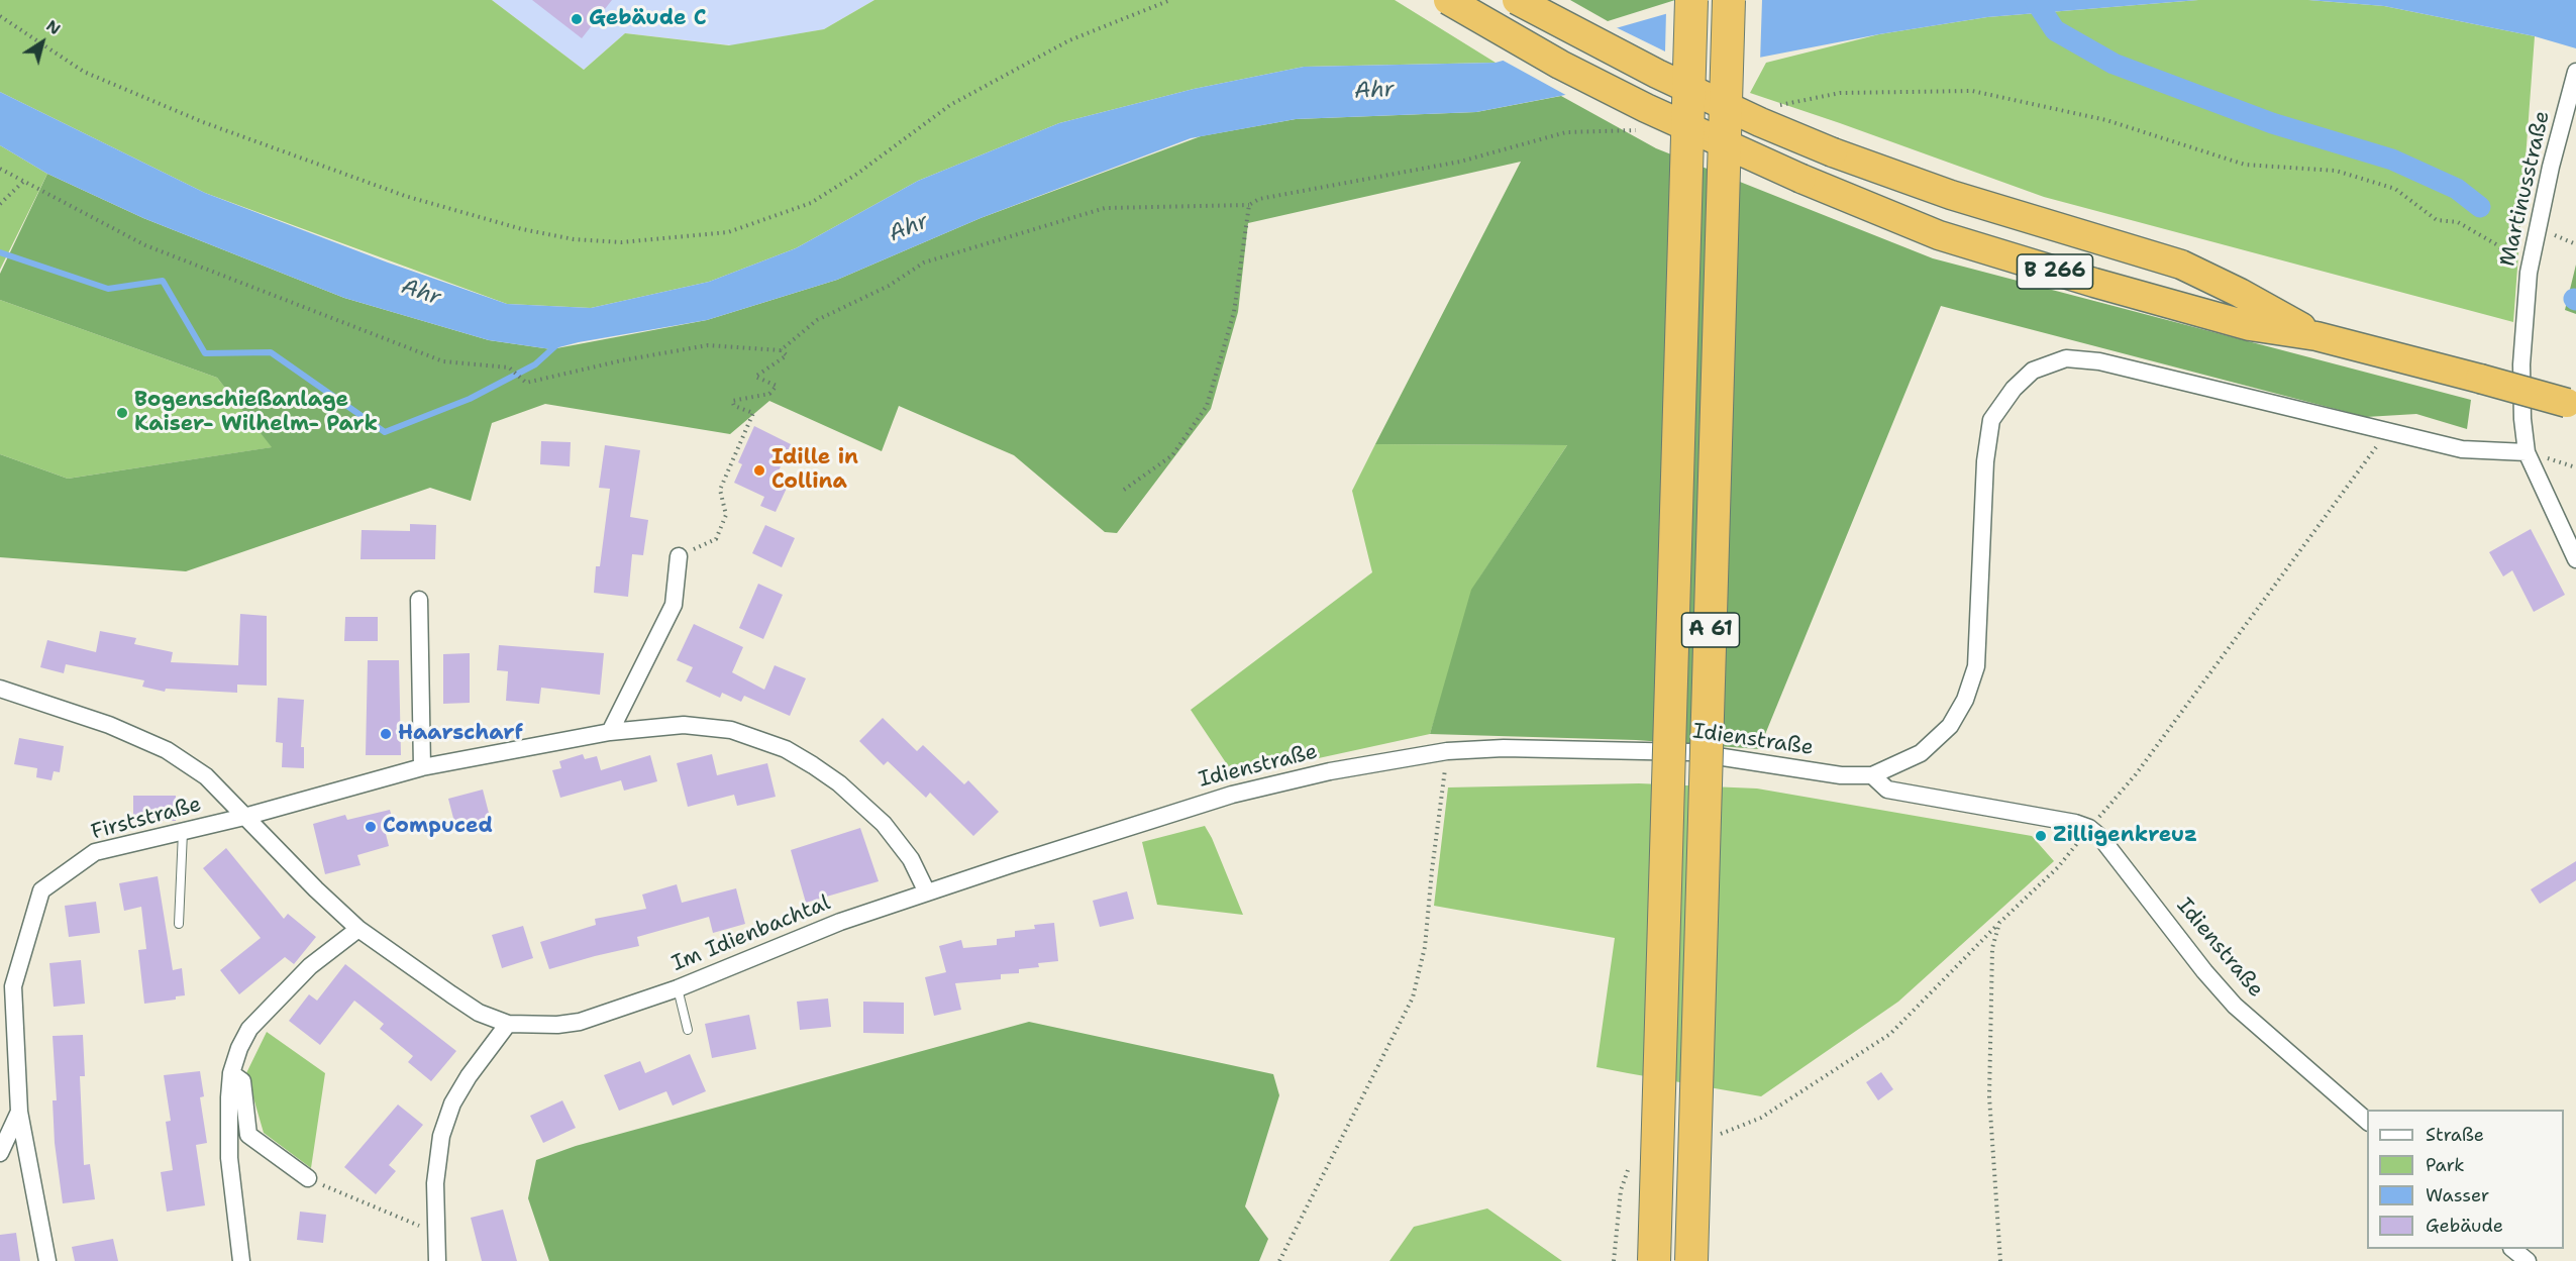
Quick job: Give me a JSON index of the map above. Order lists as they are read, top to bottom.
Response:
{
  "streets": {
    "highway": ["B 266", "A 61"],
    "street": [
      "Martinusstraße",
      "Idienstraße",
      "Firststraße",
      "Im Idienbachtal"
    ]
  },
  "crossings": [
    ["Idienstraße", "Im Idienbachtal"],
    ["Firststraße", "Im Idienbachtal"]
  ],
  "water": ["Ahr"],
  "places": [
    "Gebäude C",
    "Bogenschießanlage Kaiser- Wilhelm- Park",
    "Idille in Collina",
    "Haarscharf",
    "Compuced",
    "Zilligenkreuz"
  ],
  "legend": [
    "Straße",
    "Park",
    "Wasser",
    "Gebäude"
  ],
  "north": "top right"
}
